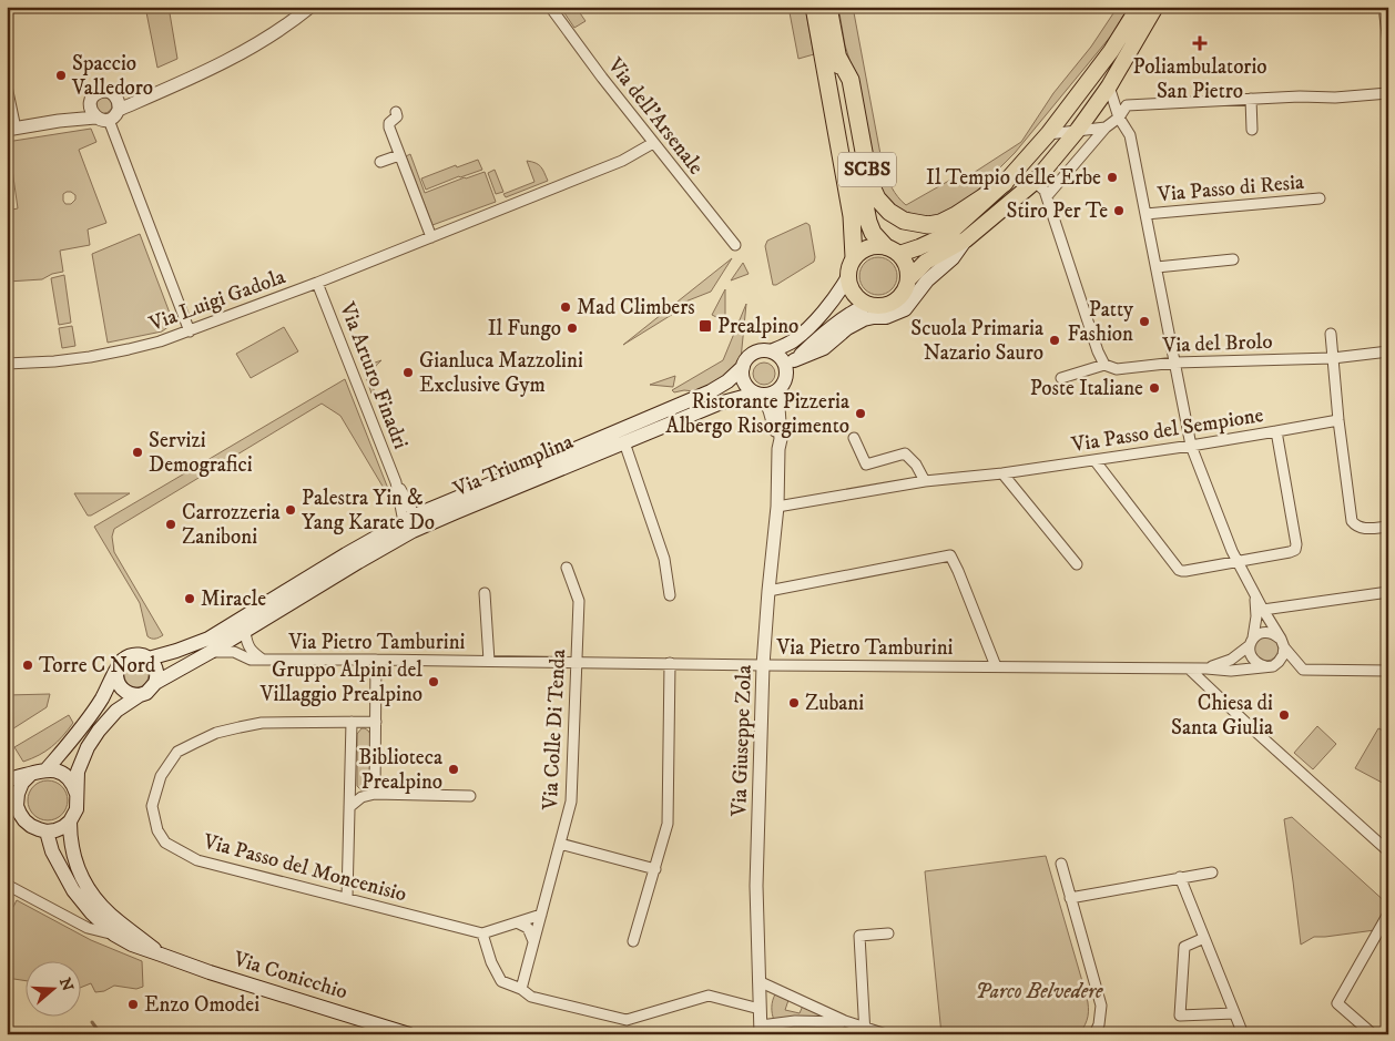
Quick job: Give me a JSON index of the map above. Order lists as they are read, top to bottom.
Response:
{
  "streets": {
    "highway": ["SCBS"],
    "main road": ["Via Triumplina", "Via Conicchio"],
    "street": [
      "Via dell'Arsenale",
      "Via Passo di Resia",
      "Via Luigi Gadola",
      "Via del Brolo",
      "Via Arturo Finadri",
      "Via Passo del Sempione",
      "Via Pietro Tamburini",
      "Via Colle Di Tenda",
      "Via Giuseppe Zola",
      "Via Passo del Moncenisio"
    ]
  },
  "crossings": [
    ["Via dell'Arsenale", "Via Luigi Gadola"],
    ["SCBS", "Via Triumplina"],
    ["Via Luigi Gadola", "Via Arturo Finadri"],
    ["Via Arturo Finadri", "Via Triumplina"],
    ["Via Passo del Sempione", "Via Giuseppe Zola"],
    ["Via Triumplina", "Via Pietro Tamburini"],
    ["Via Triumplina", "Via Giuseppe Zola"],
    ["Via Triumplina", "Via Conicchio"],
    ["Via Pietro Tamburini", "Via Colle Di Tenda"],
    ["Via Pietro Tamburini", "Via Giuseppe Zola"]
  ],
  "parks": ["Parco Belvedere"],
  "places": {
    "health": ["Poliambulatorio San Pietro"],
    "other": [
      "Spaccio Valledoro",
      "Il Tempio delle Erbe",
      "Stiro Per Te",
      "Mad Climbers",
      "Patty Fashion",
      "Il Fungo",
      "Scuola Primaria Nazario Sauro",
      "Gianluca Mazzolini Exclusive Gym",
      "Poste Italiane",
      "Ristorante Pizzeria Albergo Risorgimento",
      "Servizi Demografici",
      "Palestra Yin & Yang Karate Do",
      "Carrozzeria Zaniboni",
      "Miracle",
      "Torre C Nord",
      "Gruppo Alpini del Villaggio Prealpino",
      "Zubani",
      "Chiesa di Santa Giulia",
      "Biblioteca Prealpino",
      "Enzo Omodei"
    ],
    "transit": ["Prealpino"]
  },
  "north": "right"
}
